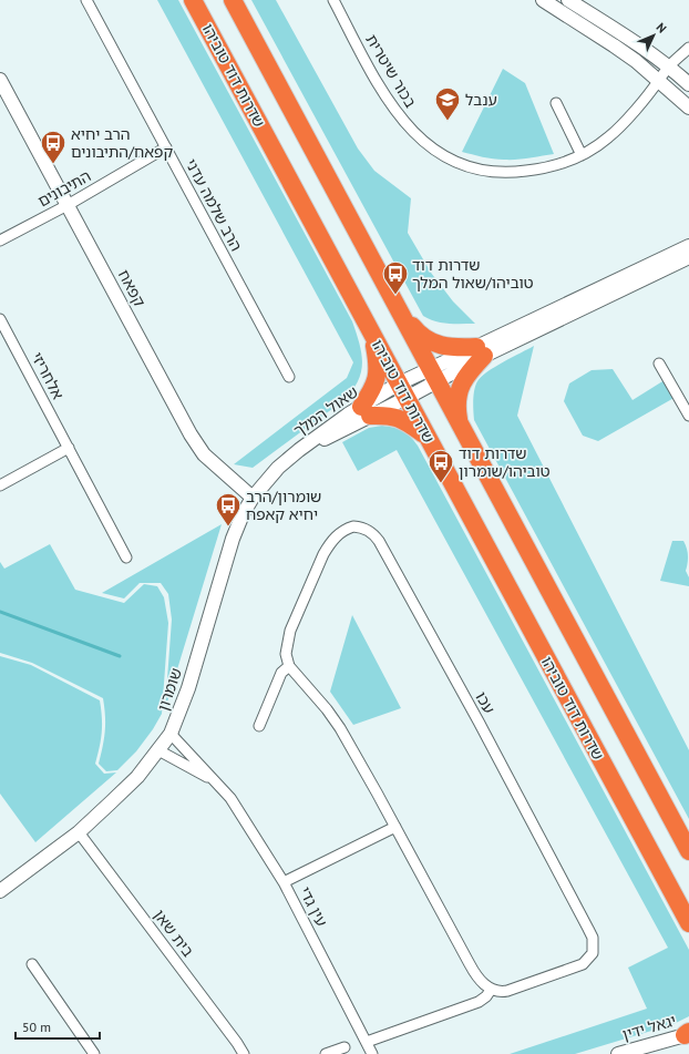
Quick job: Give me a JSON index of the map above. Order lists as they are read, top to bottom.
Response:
{
  "streets": {
    "highway": ["שדרות דוד טוביהו"],
    "street": [
      "בכור שיטרית",
      "התיבונים",
      "הרב שלמה עדני",
      "קפאח",
      "אלחריזי",
      "שאול המלך",
      "שומרון",
      "עכו",
      "עין גדי",
      "בית שאן",
      "יגאל ידין"
    ]
  },
  "crossings": [
    ["שדרות דוד טוביהו", "שאול המלך"],
    ["התיבונים", "הרב שלמה עדני"],
    ["התיבונים", "קפאח"],
    ["קפאח", "שומרון"],
    ["שאול המלך", "שומרון"],
    ["שומרון", "עין גדי"],
    ["שומרון", "בית שאן"]
  ],
  "places": {
    "school or university": ["ענבל"],
    "bus stop": [
      "הרב יחיא קפאח/התיבונים",
      "שדרות דוד טוביהו/שאול המלך",
      "שדרות דוד טוביהו/שומרון",
      "שומרון/הרב יחיא קאפח"
    ]
  },
  "scale_bar": "50 m",
  "north": "top right"
}
